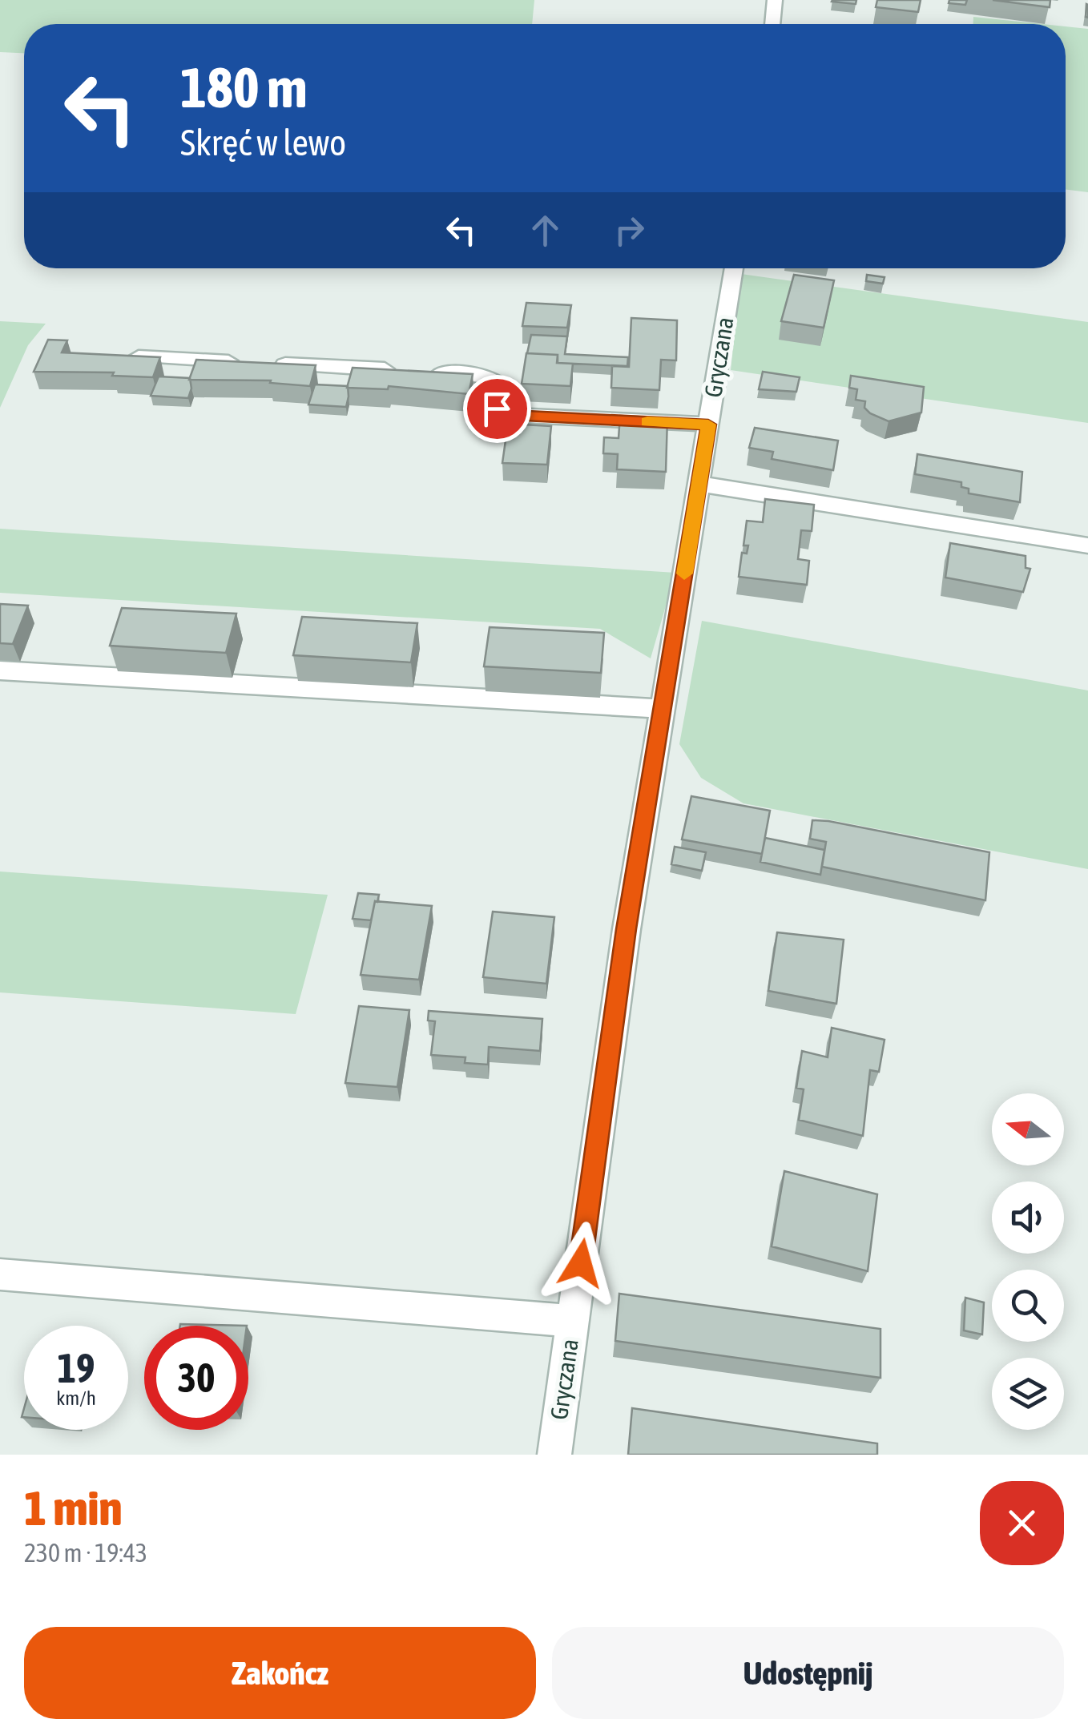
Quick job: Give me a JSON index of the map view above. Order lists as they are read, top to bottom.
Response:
{
  "streets": {
    "street": ["Gryczana"]
  },
  "north": "left",
  "page": {
    "turn": ["180 m", "Skręć w lewo"],
    "speed": "19 km/h",
    "limit": "30",
    "heading": ["1 min", "230 m · 19:43"],
    "buttons": ["Zakończ", "Udostępnij"]
  }
}
